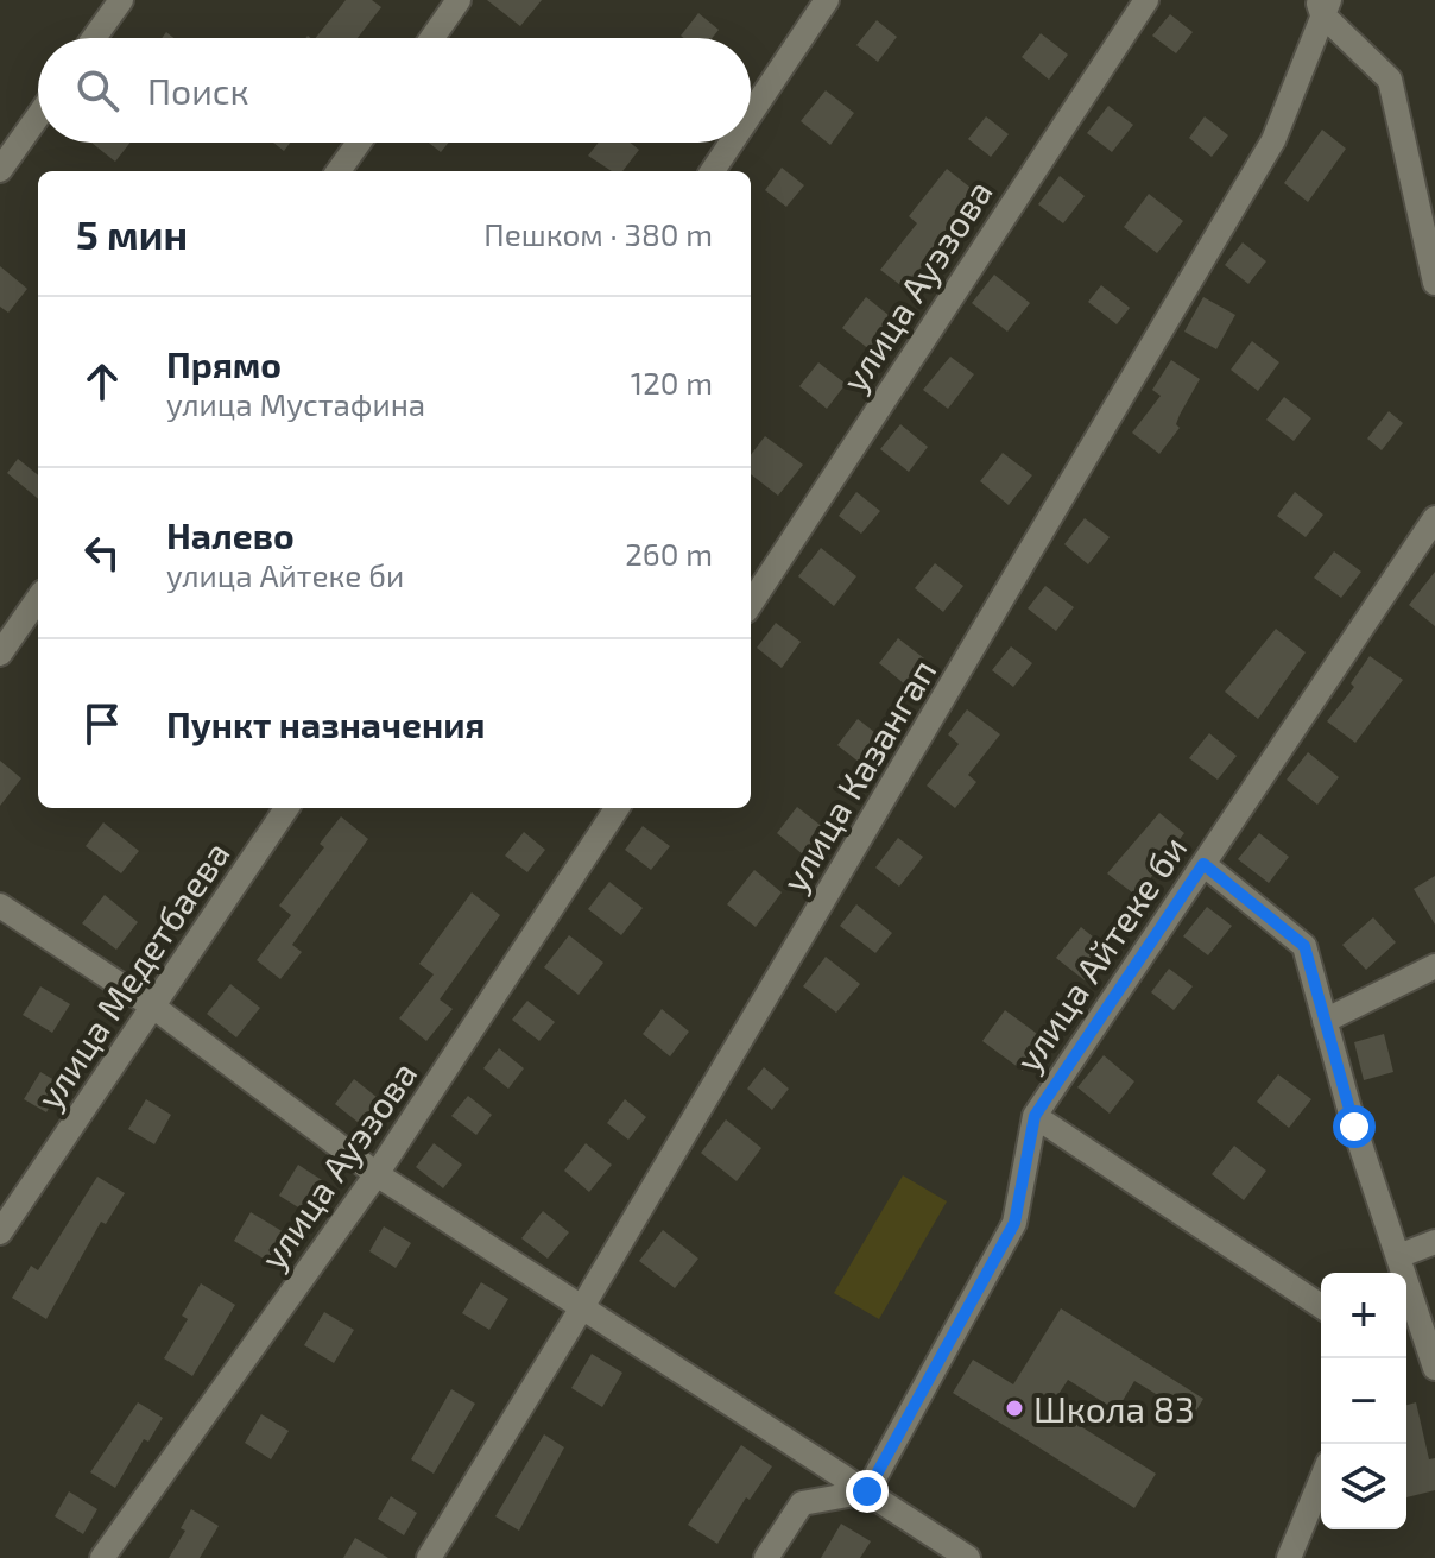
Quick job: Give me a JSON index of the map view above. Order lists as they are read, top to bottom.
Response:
{
  "streets": {
    "street": [
      "улица Ауэзова",
      "улица Казангап",
      "улица Айтеке би",
      "улица Медетбаева"
    ]
  },
  "places": ["Школа 83"],
  "page": {
    "search": "Поиск",
    "heading": ["5 мин", "Пешком · 380 m"],
    "list": [
      ["Прямо", "улица Мустафина", "120 m"],
      ["Налево", "улица Айтеке би", "260 m"],
      "Пункт назначения"
    ],
    "map_buttons": ["+", "−"]
  }
}
